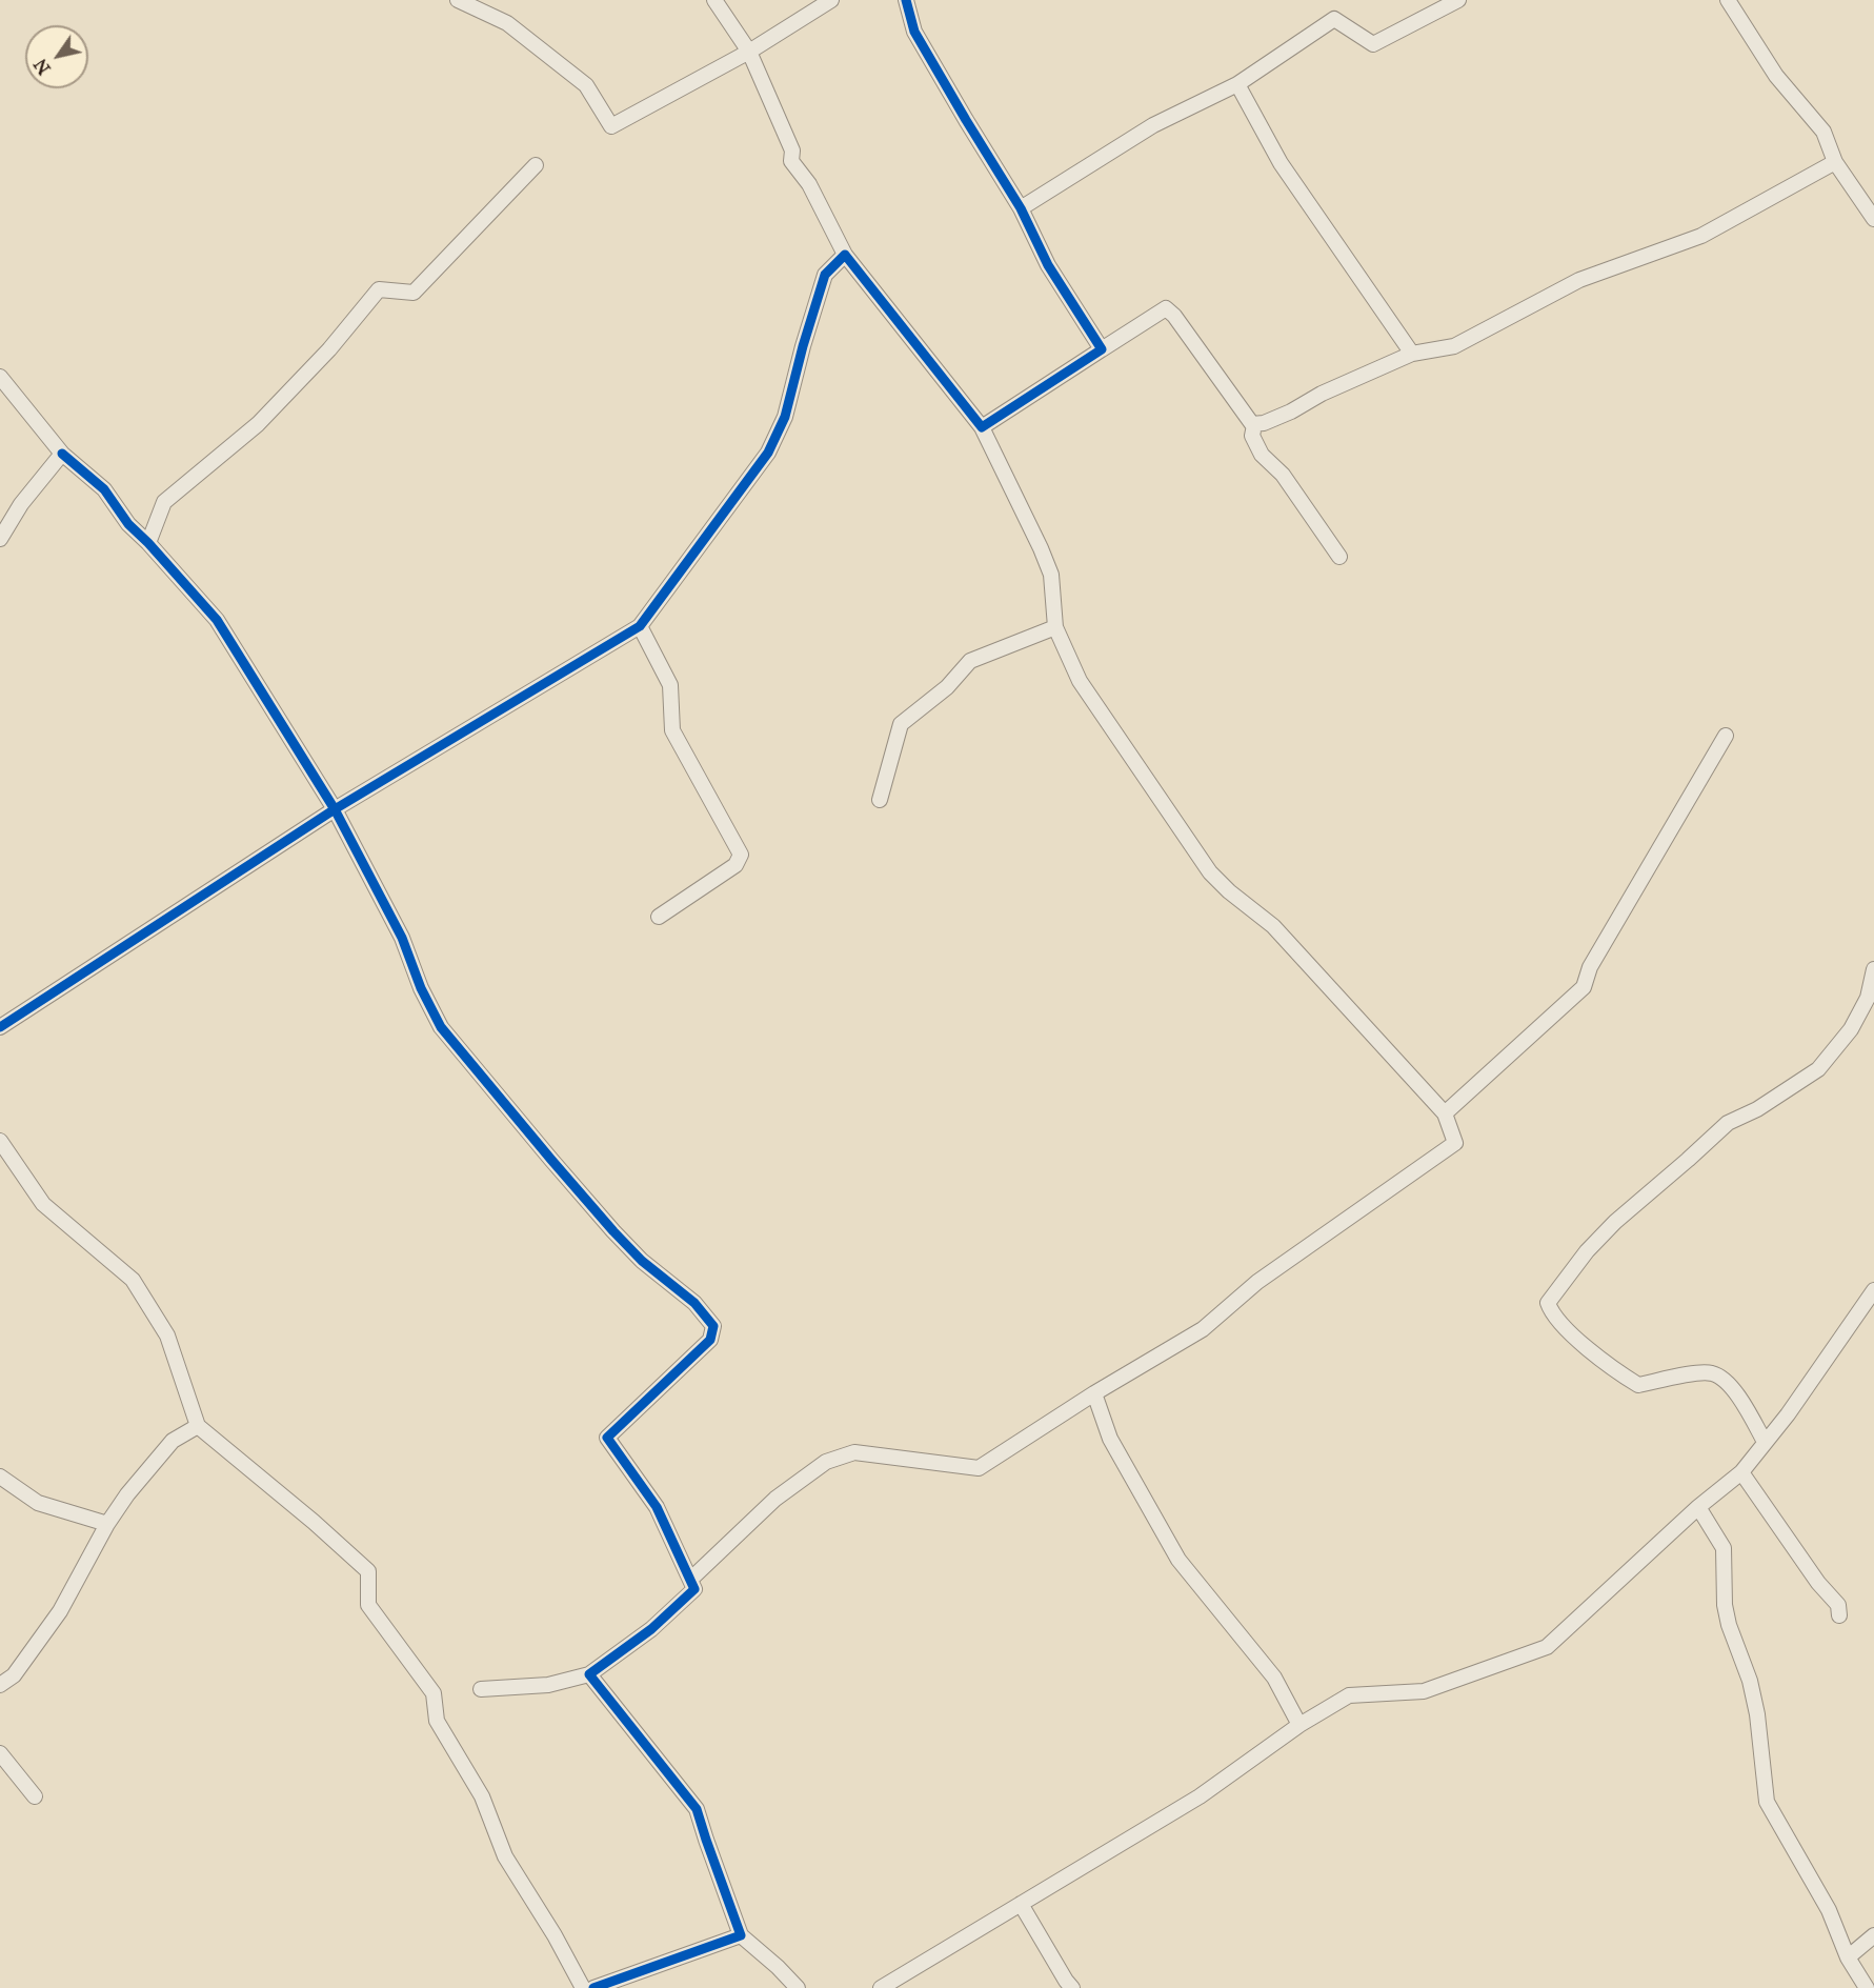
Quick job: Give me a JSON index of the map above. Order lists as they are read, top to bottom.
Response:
{
  "north": "bottom left"
}
